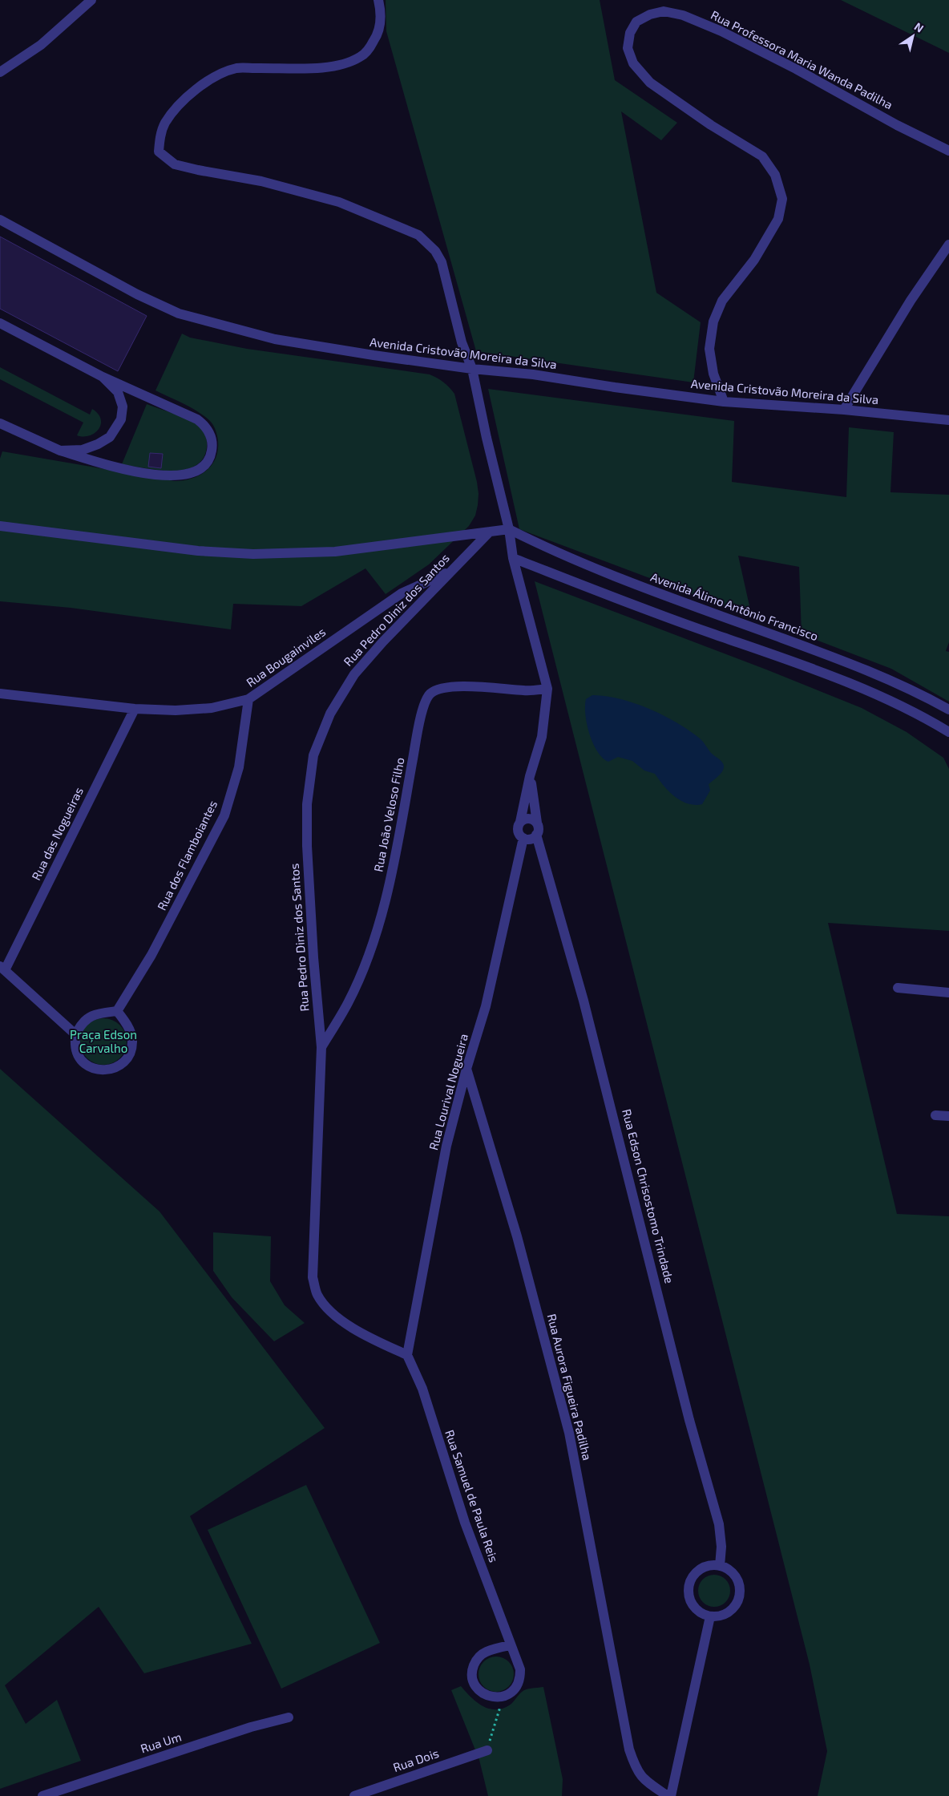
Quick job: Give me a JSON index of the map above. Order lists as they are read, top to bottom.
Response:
{
  "streets": {
    "street": [
      "Rua Professora Maria Wanda Padilha",
      "Avenida Cristovão Moreira da Silva",
      "Avenida Álimo Antônio Francisco",
      "Rua Pedro Diniz dos Santos",
      "Rua Bougainviles",
      "Rua João Veloso Filho",
      "Rua das Nogueiras",
      "Rua dos Flamboiantes",
      "Rua Lourival Nogueira",
      "Rua Edson Chrisostomo Trindade",
      "Rua Aurora Figueira Padilha",
      "Rua Samuel de Paula Reis",
      "Rua Um",
      "Rua Dois"
    ]
  },
  "crossings": [
    ["Rua Professora Maria Wanda Padilha", "Avenida Cristovão Moreira da Silva"],
    ["Rua Pedro Diniz dos Santos", "Rua Bougainviles"],
    ["Rua Pedro Diniz dos Santos", "Rua João Veloso Filho"],
    ["Rua Pedro Diniz dos Santos", "Rua Lourival Nogueira"],
    ["Rua Pedro Diniz dos Santos", "Rua Samuel de Paula Reis"],
    ["Rua Bougainviles", "Rua das Nogueiras"],
    ["Rua Bougainviles", "Rua dos Flamboiantes"],
    ["Rua Lourival Nogueira", "Rua Edson Chrisostomo Trindade"],
    ["Rua Lourival Nogueira", "Rua Aurora Figueira Padilha"],
    ["Rua Lourival Nogueira", "Rua Samuel de Paula Reis"]
  ],
  "parks": ["Praça Edson Carvalho"],
  "north": "top right"
}
